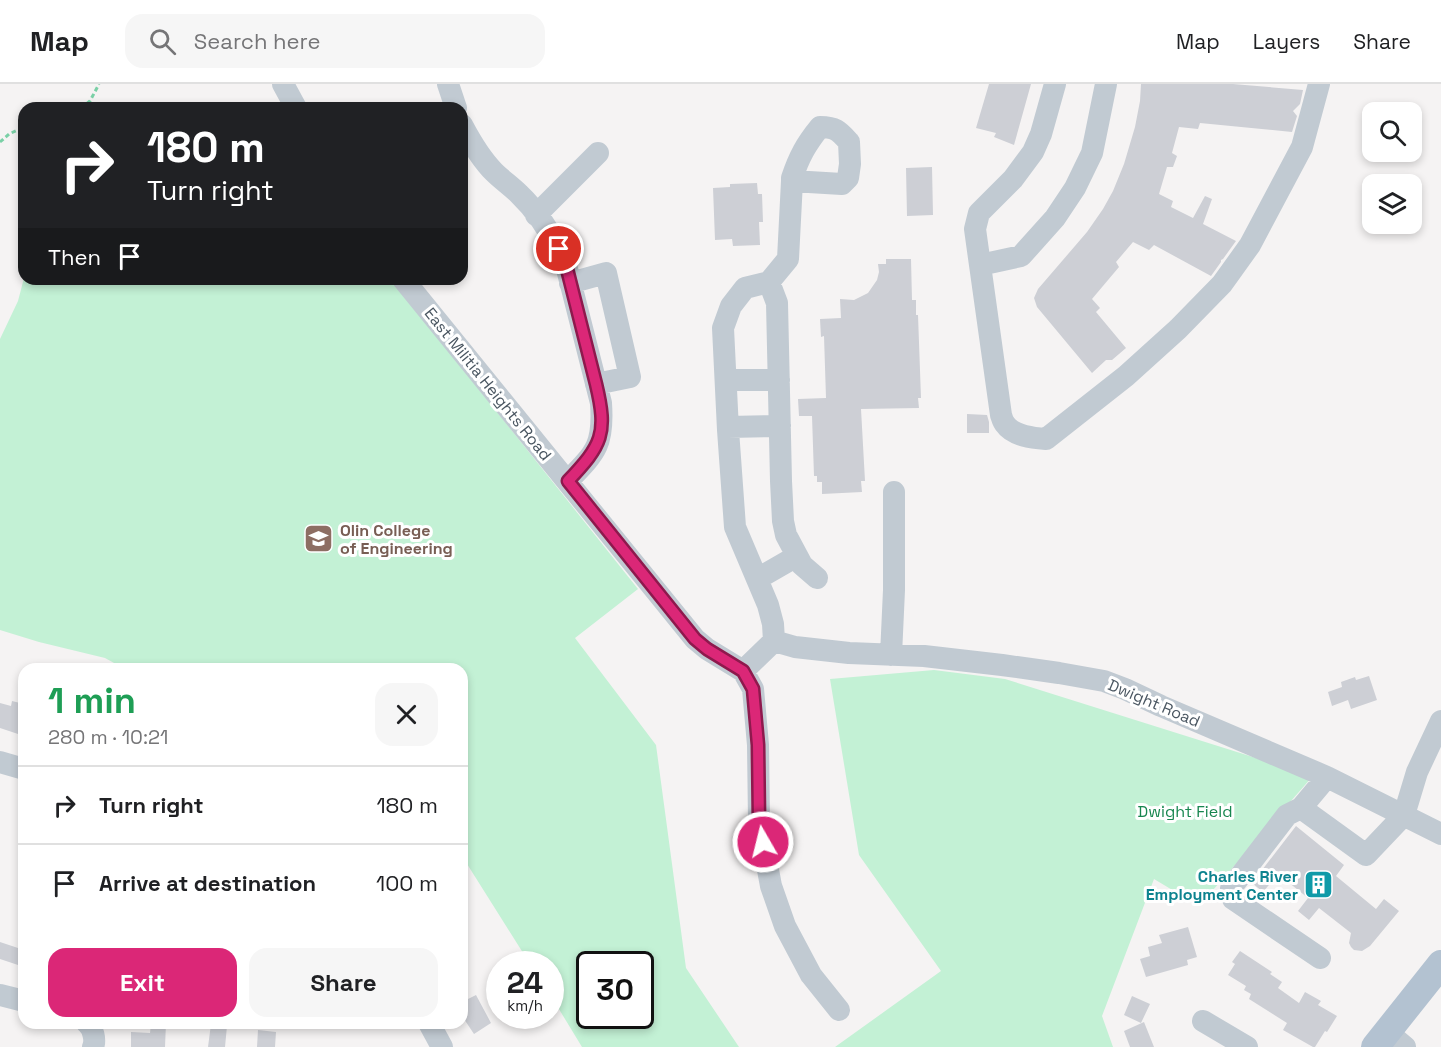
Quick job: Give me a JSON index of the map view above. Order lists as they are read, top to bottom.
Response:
{
  "streets": {
    "street": ["East Militia Heights Road", "Dwight Road"]
  },
  "parks": ["Dwight Field"],
  "places": {
    "school or university": ["Olin College of Engineering"],
    "building": ["Charles River Employment Center"]
  },
  "page": {
    "header": "Map",
    "search": "Search here",
    "nav": ["Map", "Layers", "Share"],
    "turn": ["180 m", "Turn right"],
    "then": "Then",
    "heading": ["1 min", "280 m · 10:21"],
    "list": [
      {
        "name": "Turn right",
        "value": "180 m"
      },
      {
        "name": "Arrive at destination",
        "value": "100 m"
      }
    ],
    "buttons": ["Exit", "Share"],
    "speed": "24 km/h",
    "limit": "30"
  }
}
